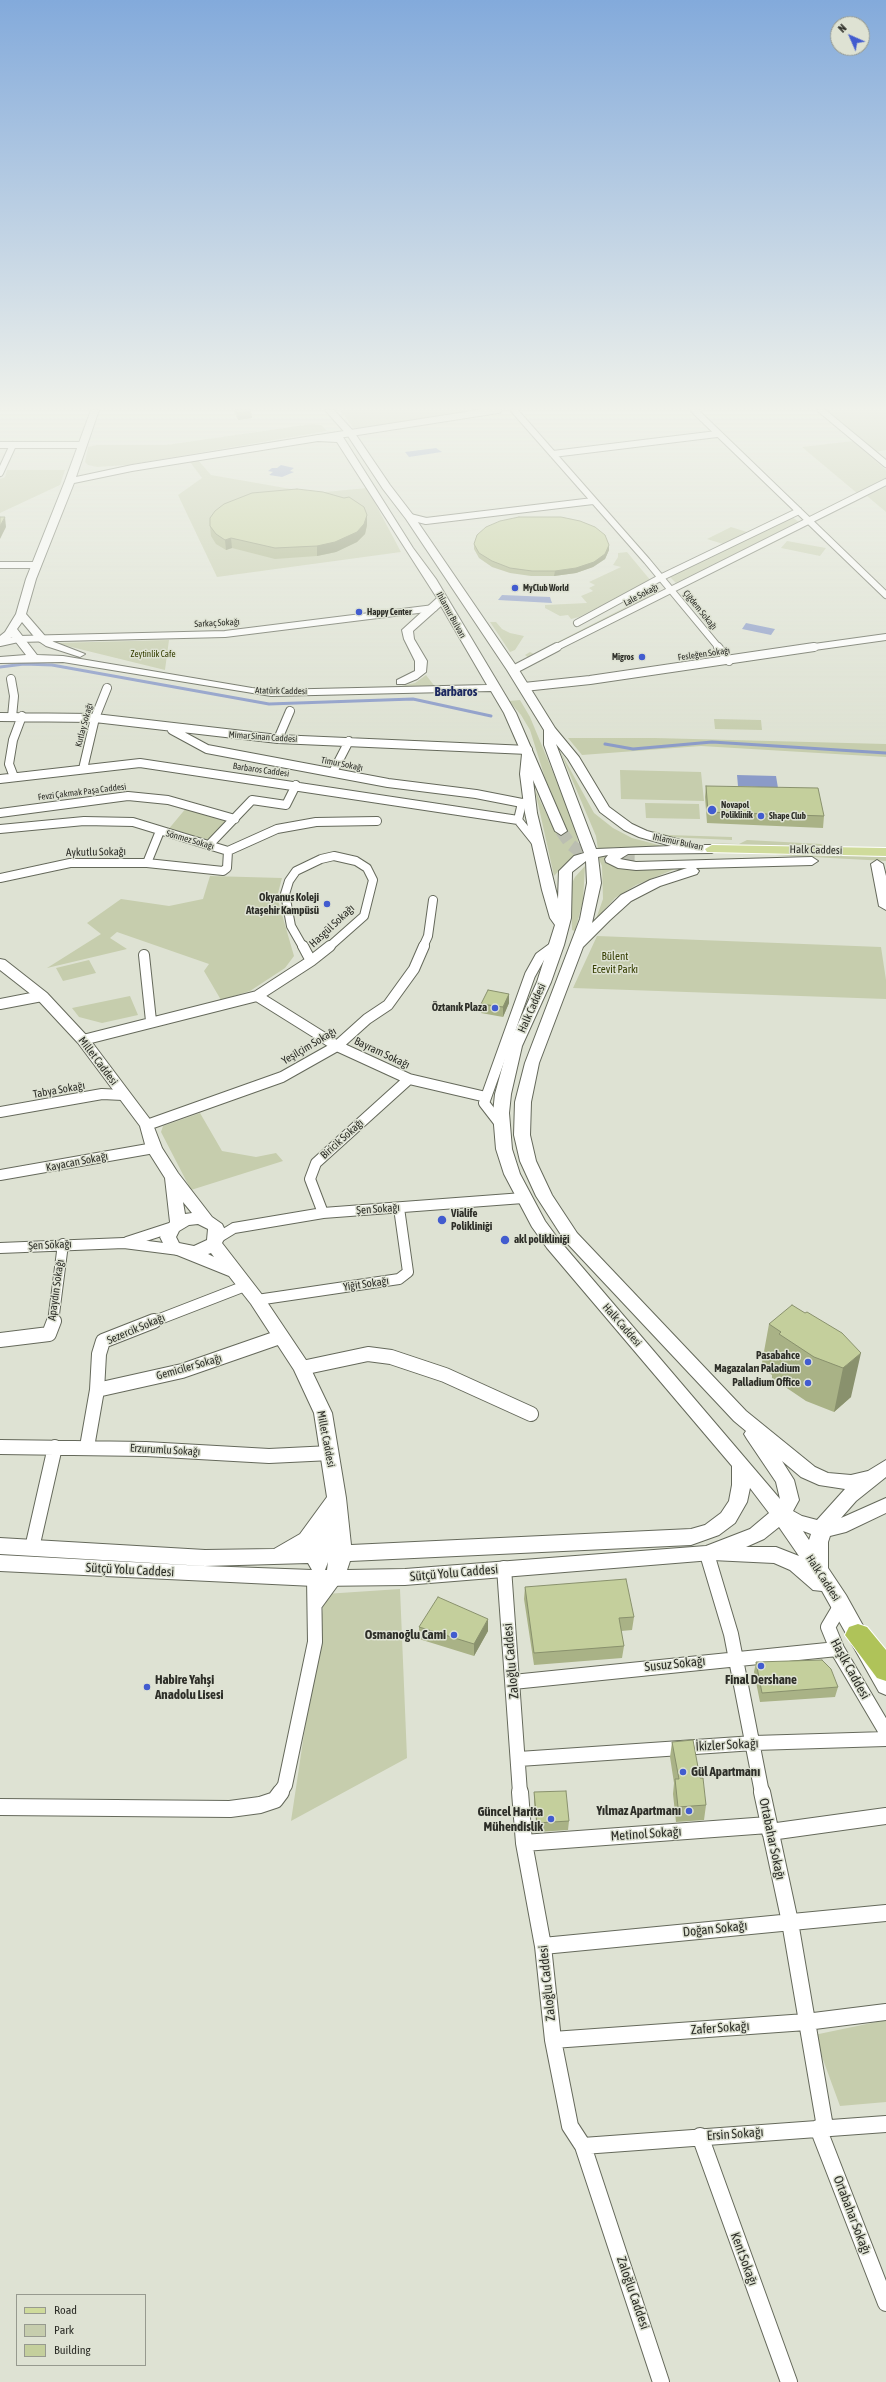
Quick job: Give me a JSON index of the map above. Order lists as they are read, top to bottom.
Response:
{
  "streets": {
    "main road": [
      "Ihlamur Bulvarı",
      "Atatürk Caddesi",
      "Halk Caddesi",
      "Millet Caddesi",
      "Sütçü Yolu Caddesi"
    ],
    "street": [
      "Lale Sokağı",
      "Çiğdem Sokağı",
      "Sarkaç Sokağı",
      "Fesleğen Sokağı",
      "Kutlay Sokağı",
      "Mimar Sinan Caddesi",
      "Timur Sokağı",
      "Barbaros Caddesi",
      "Fevzi Çakmak Paşa Caddesi",
      "Sönmez Sokağı",
      "Aykutlu Sokağı",
      "Hasgül Sokağı",
      "Yeşilçim Sokağı",
      "Bayram Sokağı",
      "Tabya Sokağı",
      "Biricik Sokağı",
      "Kayacan Sokağı",
      "Şen Sokağı",
      "Yiğit Sokağı",
      "Apaydın Sokağı",
      "Sezercik Sokağı",
      "Gemiciler Sokağı",
      "Erzurumlu Sokağı",
      "Zaloğlu Caddesi",
      "Susuz Sokağı",
      "Haşlk Caddesi",
      "İkizler Sokağı",
      "Metinol Sokağı",
      "Ortabahar Sokağı",
      "Doğan Sokağı",
      "Zafer Sokağı",
      "Ersin Sokağı",
      "Kent Sokağı"
    ]
  },
  "crossings": [
    ["Lale Sokağı", "Çiğdem Sokağı"],
    ["Lale Sokağı", "Ihlamur Bulvarı"],
    ["Çiğdem Sokağı", "Fesleğen Sokağı"],
    ["Ihlamur Bulvarı", "Sarkaç Sokağı"],
    ["Ihlamur Bulvarı", "Fesleğen Sokağı"],
    ["Ihlamur Bulvarı", "Atatürk Caddesi"],
    ["Ihlamur Bulvarı", "Halk Caddesi"],
    ["Fesleğen Sokağı", "Atatürk Caddesi"],
    ["Kutlay Sokağı", "Mimar Sinan Caddesi"],
    ["Kutlay Sokağı", "Barbaros Caddesi"],
    ["Mimar Sinan Caddesi", "Timur Sokağı"],
    ["Sönmez Sokağı", "Aykutlu Sokağı"],
    ["Halk Caddesi", "Şen Sokağı"],
    ["Halk Caddesi", "Sütçü Yolu Caddesi"],
    ["Halk Caddesi", "Susuz Sokağı"],
    ["Halk Caddesi", "Haşlk Caddesi"],
    ["Hasgül Sokağı", "Bayram Sokağı"],
    ["Hasgül Sokağı", "Millet Caddesi"],
    ["Yeşilçim Sokağı", "Bayram Sokağı"],
    ["Yeşilçim Sokağı", "Millet Caddesi"],
    ["Bayram Sokağı", "Biricik Sokağı"],
    ["Millet Caddesi", "Tabya Sokağı"],
    ["Millet Caddesi", "Kayacan Sokağı"],
    ["Millet Caddesi", "Şen Sokağı"],
    ["Millet Caddesi", "Yiğit Sokağı"],
    ["Millet Caddesi", "Sezercik Sokağı"],
    ["Millet Caddesi", "Gemiciler Sokağı"],
    ["Millet Caddesi", "Erzurumlu Sokağı"],
    ["Millet Caddesi", "Sütçü Yolu Caddesi"],
    ["Biricik Sokağı", "Şen Sokağı"],
    ["Şen Sokağı", "Yiğit Sokağı"],
    ["Şen Sokağı", "Apaydın Sokağı"],
    ["Sezercik Sokağı", "Gemiciler Sokağı"],
    ["Sezercik Sokağı", "Erzurumlu Sokağı"],
    ["Sütçü Yolu Caddesi", "Zaloğlu Caddesi"],
    ["Sütçü Yolu Caddesi", "Ortabahar Sokağı"],
    ["Zaloğlu Caddesi", "Susuz Sokağı"],
    ["Zaloğlu Caddesi", "İkizler Sokağı"],
    ["Zaloğlu Caddesi", "Metinol Sokağı"],
    ["Zaloğlu Caddesi", "Doğan Sokağı"],
    ["Zaloğlu Caddesi", "Zafer Sokağı"],
    ["Zaloğlu Caddesi", "Ersin Sokağı"],
    ["Susuz Sokağı", "Haşlk Caddesi"],
    ["Susuz Sokağı", "Ortabahar Sokağı"],
    ["İkizler Sokağı", "Ortabahar Sokağı"],
    ["Metinol Sokağı", "Ortabahar Sokağı"],
    ["Ortabahar Sokağı", "Doğan Sokağı"],
    ["Ortabahar Sokağı", "Zafer Sokağı"],
    ["Ortabahar Sokağı", "Ersin Sokağı"],
    ["Ersin Sokağı", "Kent Sokağı"]
  ],
  "districts": ["Barbaros"],
  "parks": ["Zeytinlik Cafe", "Bülent Ecevit Parkı"],
  "places": [
    "MyClub World",
    "Happy Center",
    "Migros",
    "Novapol Poliklinik",
    "Shape Club",
    "Okyanus Koleji Ataşehir Kampüsü",
    "Öztanık Plaza",
    "Vialife Polikliniği",
    "akl polikliniği",
    "Pasabahce Magazaları Paladium",
    "Palladium Office",
    "Osmanoğlu Cami",
    "Final Dershane",
    "Habire Yahşi Anadolu Lisesi",
    "Gül Apartmanı",
    "Yılmaz Apartmanı",
    "Güncel Harita Mühendislik"
  ],
  "legend": ["Road", "Park", "Building"],
  "north": "top left"
}
